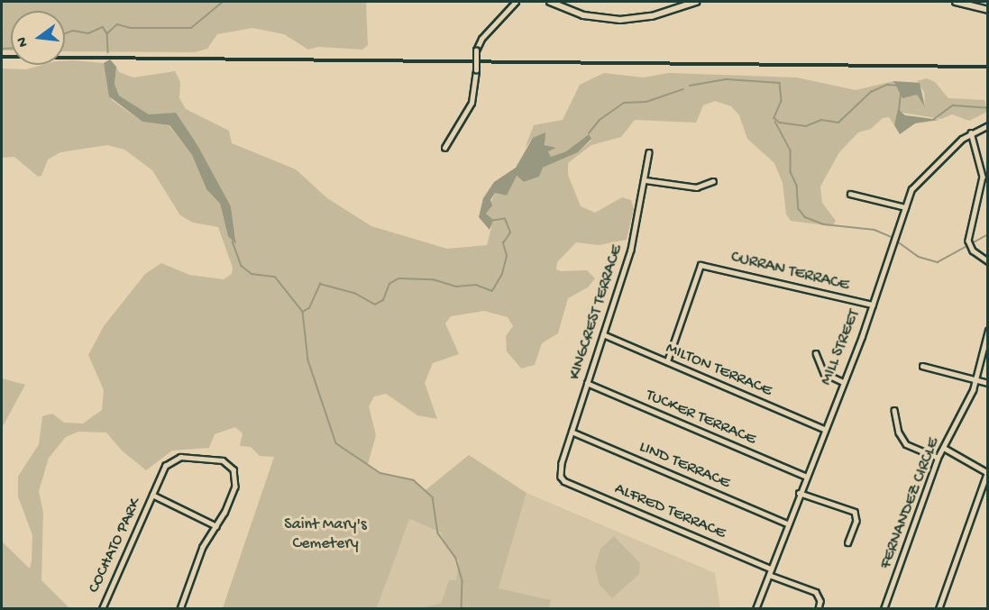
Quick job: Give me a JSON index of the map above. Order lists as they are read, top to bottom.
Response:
{
  "streets": {
    "street": [
      "CURRAN TERRACE",
      "KINGCREST TERRACE",
      "MILL STREET",
      "MILTON TERRACE",
      "TUCKER TERRACE",
      "LIND TERRACE",
      "FERNANDEZ CIRCLE",
      "ALFRED TERRACE",
      "COCHATO PARK"
    ]
  },
  "crossings": [
    ["CURRAN TERRACE", "MILL STREET"],
    ["CURRAN TERRACE", "MILTON TERRACE"],
    ["KINGCREST TERRACE", "MILTON TERRACE"],
    ["KINGCREST TERRACE", "TUCKER TERRACE"],
    ["KINGCREST TERRACE", "LIND TERRACE"],
    ["KINGCREST TERRACE", "ALFRED TERRACE"],
    ["MILL STREET", "MILTON TERRACE"],
    ["MILL STREET", "TUCKER TERRACE"],
    ["MILL STREET", "LIND TERRACE"],
    ["MILL STREET", "ALFRED TERRACE"]
  ],
  "parks": ["Saint Mary's Cemetery"],
  "north": "left"
}
